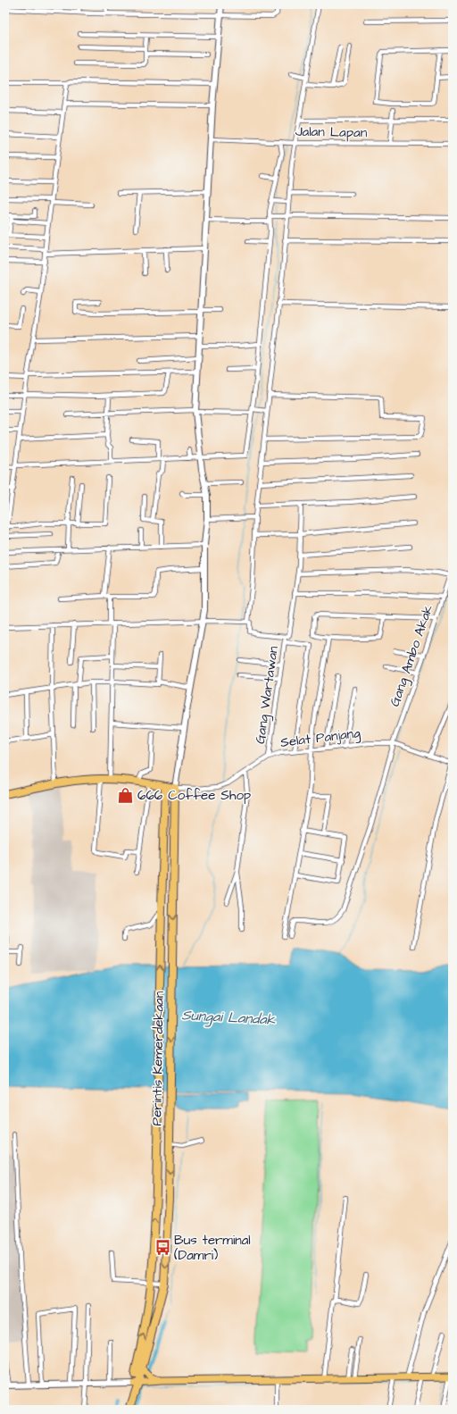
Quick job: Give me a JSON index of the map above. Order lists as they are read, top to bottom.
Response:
{
  "streets": {
    "highway": ["Perintis Kemerdekaan"],
    "street": [
      "Jalan Lapan",
      "Gang Ambo Akak",
      "Gang Wartawan",
      "Selat Panjang"
    ]
  },
  "crossings": [
    ["Gang Ambo Akak", "Selat Panjang"],
    ["Gang Wartawan", "Selat Panjang"],
    ["Selat Panjang", "Perintis Kemerdekaan"]
  ],
  "water": ["Sungai Landak"],
  "places": {
    "shop": ["666 Coffee Shop"],
    "bus stop": ["Bus terminal (Damri)"]
  }
}
